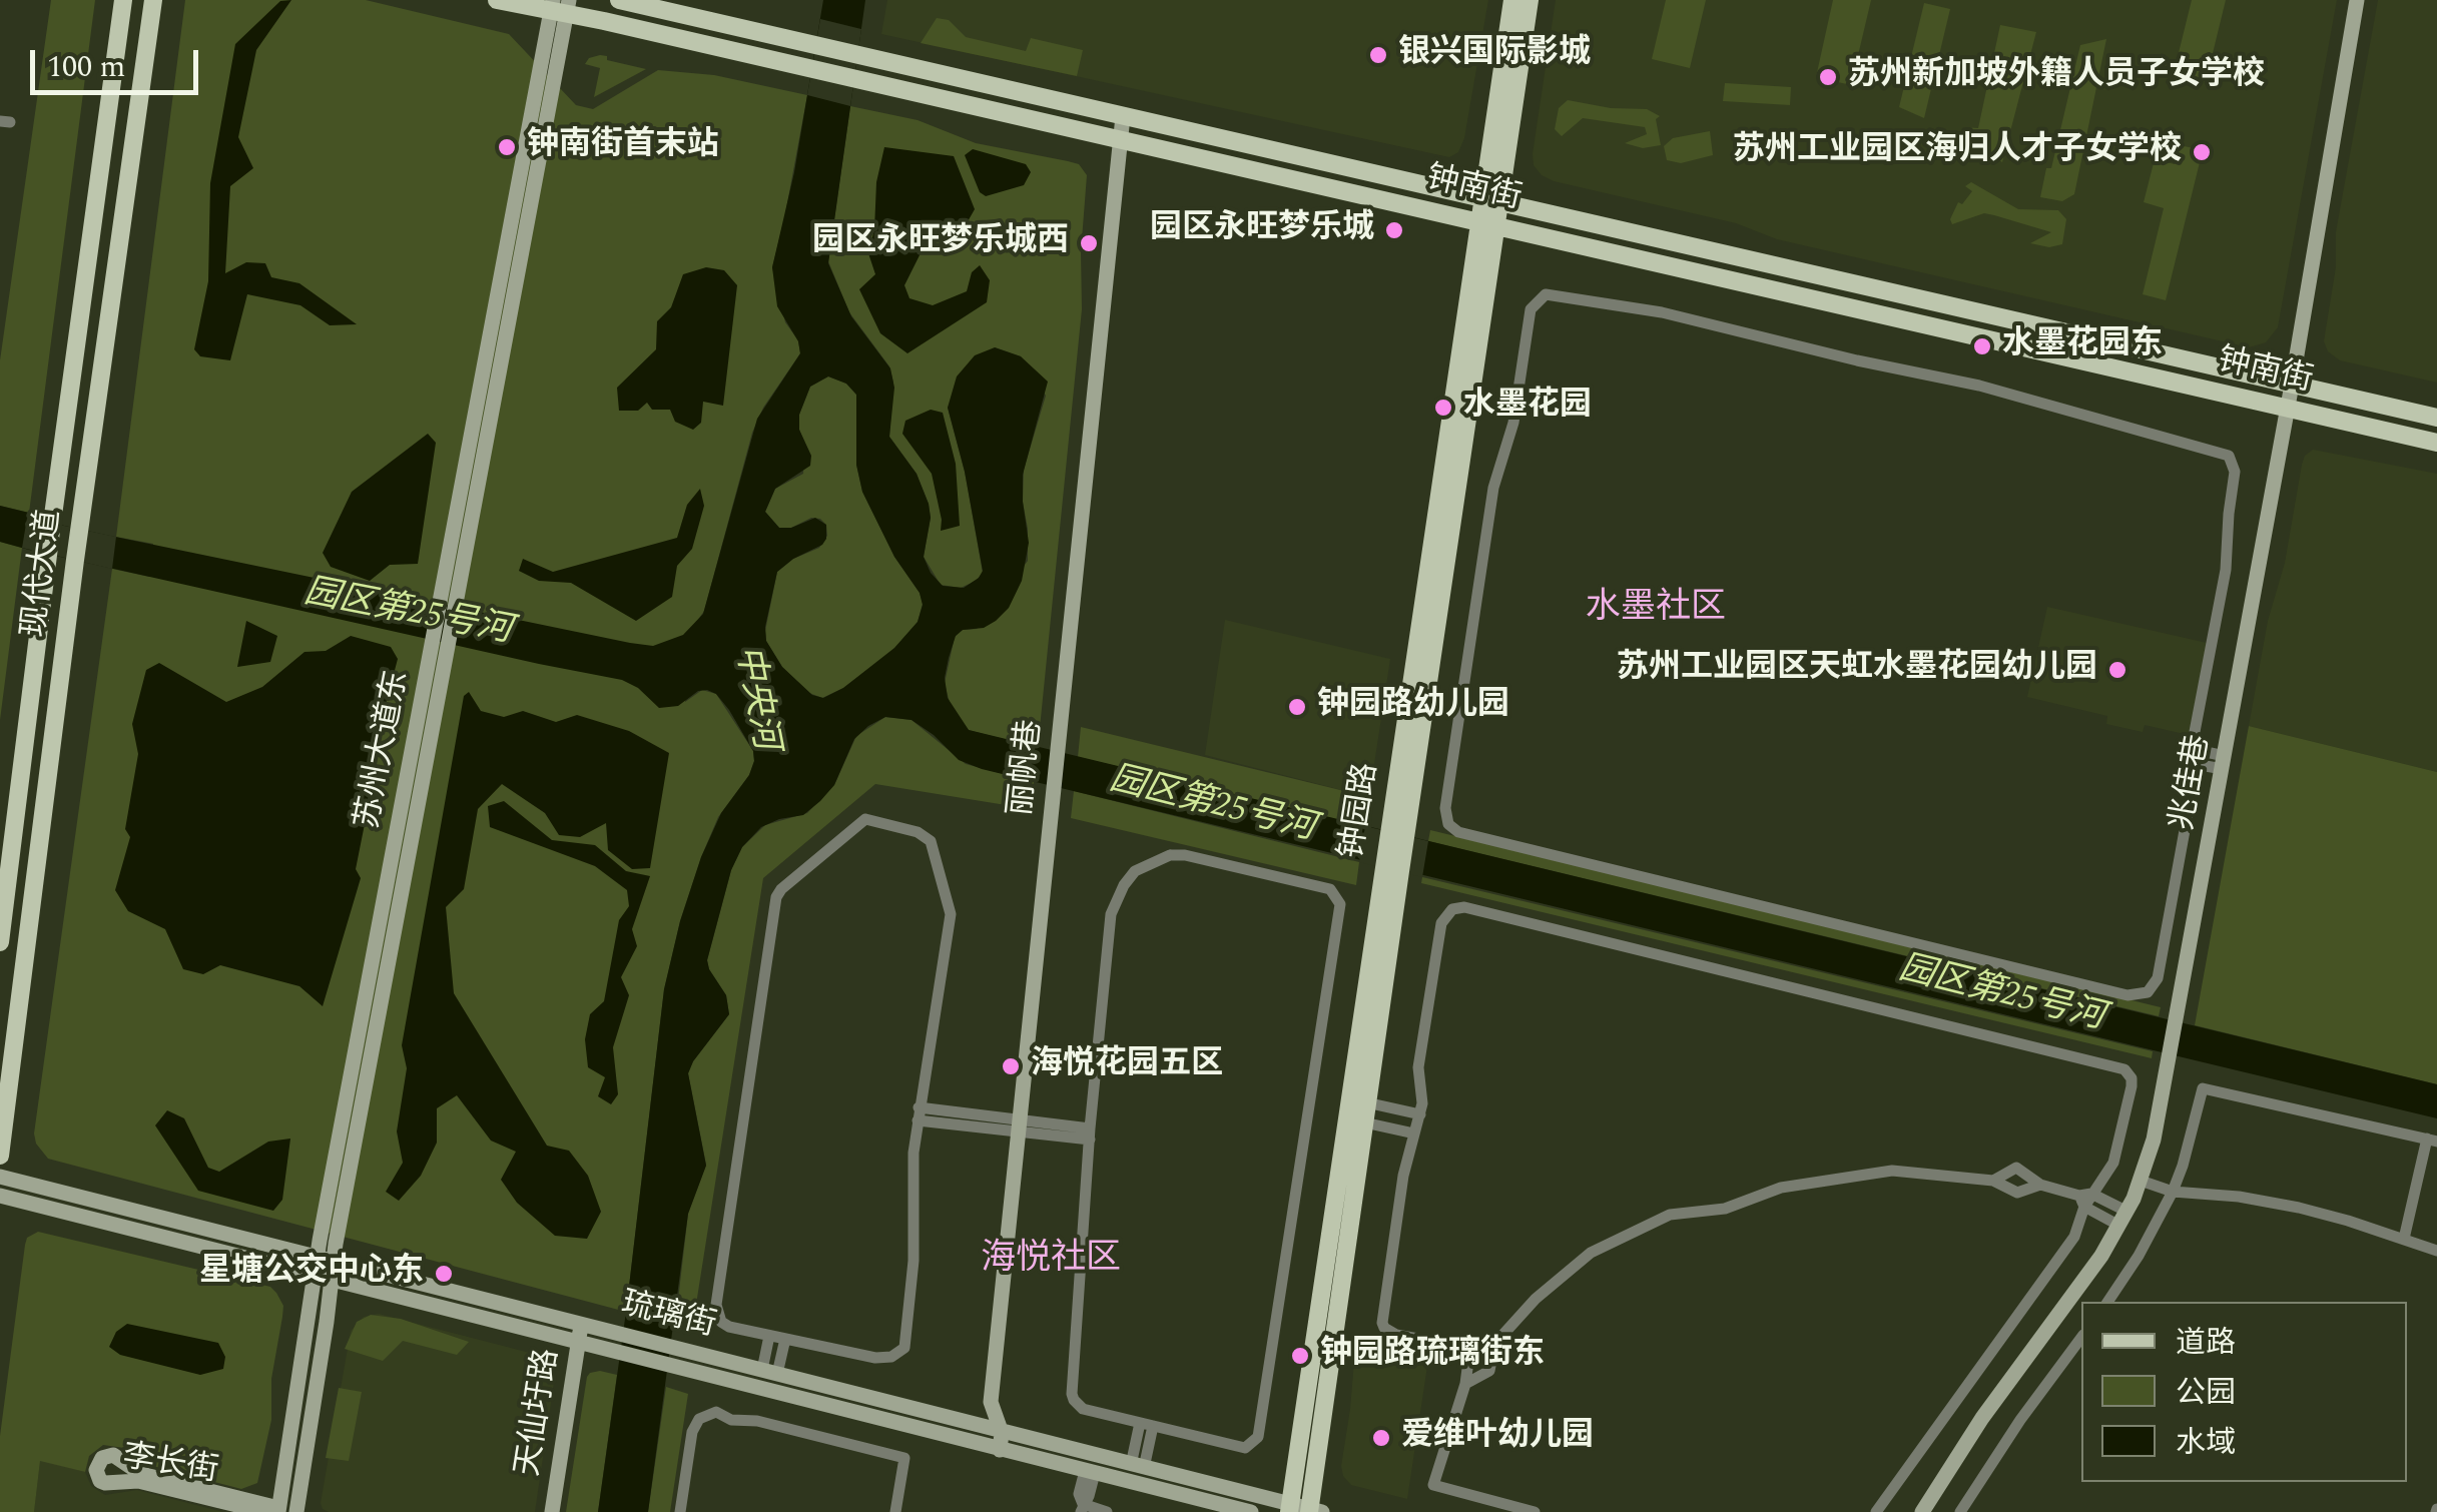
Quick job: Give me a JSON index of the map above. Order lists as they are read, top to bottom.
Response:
{
  "streets": {
    "main road": [
      "钟南街",
      "现代大道",
      "苏州大道东",
      "丽帆巷",
      "兆佳巷",
      "钟园路",
      "琉璃街",
      "天仙圩路",
      "李长街"
    ]
  },
  "crossings": [
    ["钟南街", "苏州大道东"],
    ["钟南街", "丽帆巷"],
    ["钟南街", "兆佳巷"],
    ["钟南街", "钟园路"],
    ["苏州大道东", "琉璃街"],
    ["苏州大道东", "李长街"],
    ["丽帆巷", "琉璃街"],
    ["钟园路", "琉璃街"],
    ["琉璃街", "天仙圩路"]
  ],
  "districts": ["水墨社区", "海悦社区"],
  "water": ["园区第25号河", "中央河"],
  "places": [
    "银兴国际影城",
    "苏州新加坡外籍人员子女学校",
    "钟南街首末站",
    "苏州工业园区海归人才子女学校",
    "园区永旺梦乐城",
    "园区永旺梦乐城西",
    "水墨花园东",
    "水墨花园",
    "苏州工业园区天虹水墨花园幼儿园",
    "钟园路幼儿园",
    "海悦花园五区",
    "星塘公交中心东",
    "钟园路琉璃街东",
    "爱维叶幼儿园"
  ],
  "legend": ["道路", "公园", "水域"],
  "scale_bar": "100 m"
}
